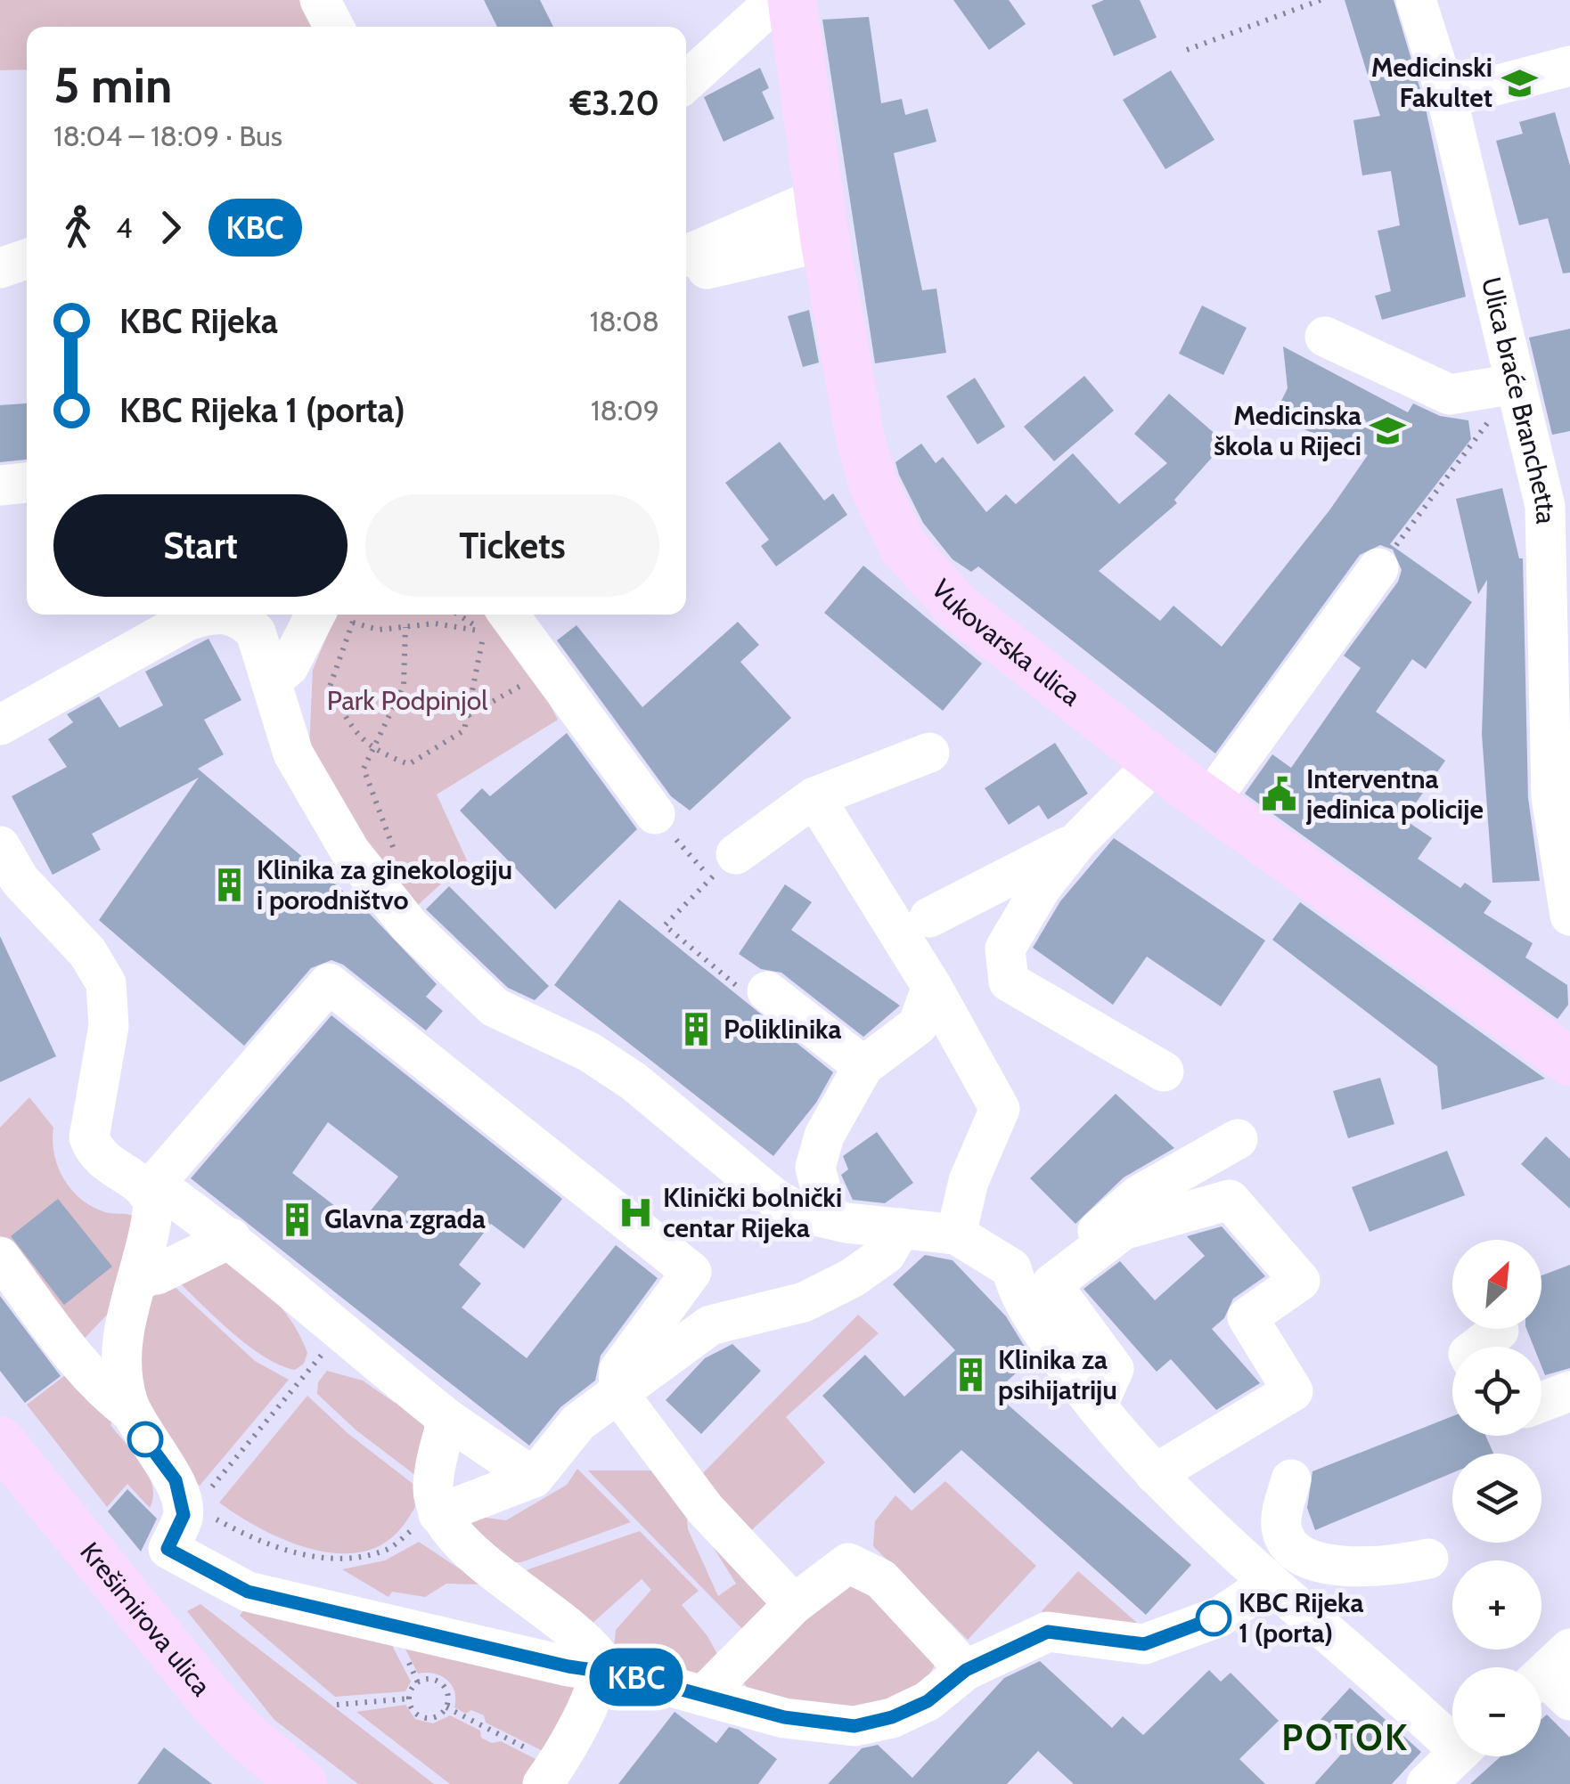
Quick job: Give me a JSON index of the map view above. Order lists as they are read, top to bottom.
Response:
{
  "streets": {
    "main road": ["Vukovarska ulica", "Krešimirova ulica"],
    "street": ["Ulica braće Branchetta"]
  },
  "districts": ["POTOK"],
  "parks": ["Park Podpinjol"],
  "places": {
    "school or university": ["Medicinski Fakultet", "Medicinska škola u Rijeci"],
    "public building": ["Interventna jedinica policije"],
    "building": [
      "Klinika za ginekologiju i porodništvo",
      "Poliklinika",
      "Glavna zgrada",
      "Klinika za psihijatriju"
    ],
    "hospital": ["Klinički bolnički centar Rijeka"],
    "other": ["KBC Rijeka 1 (porta)"]
  },
  "lines": ["bus line KBC"],
  "north": "top right",
  "page": {
    "on_map": "KBC",
    "heading": ["5 min", "18:04 – 18:09 · Bus", "€3.20"],
    "legs": ["4", "KBC"],
    "list": [
      {
        "name": "KBC Rijeka",
        "value": "18:08"
      },
      {
        "name": "KBC Rijeka 1 (porta)",
        "value": "18:09"
      }
    ],
    "buttons": ["Start", "Tickets"],
    "map_buttons": ["+", "−"]
  }
}
